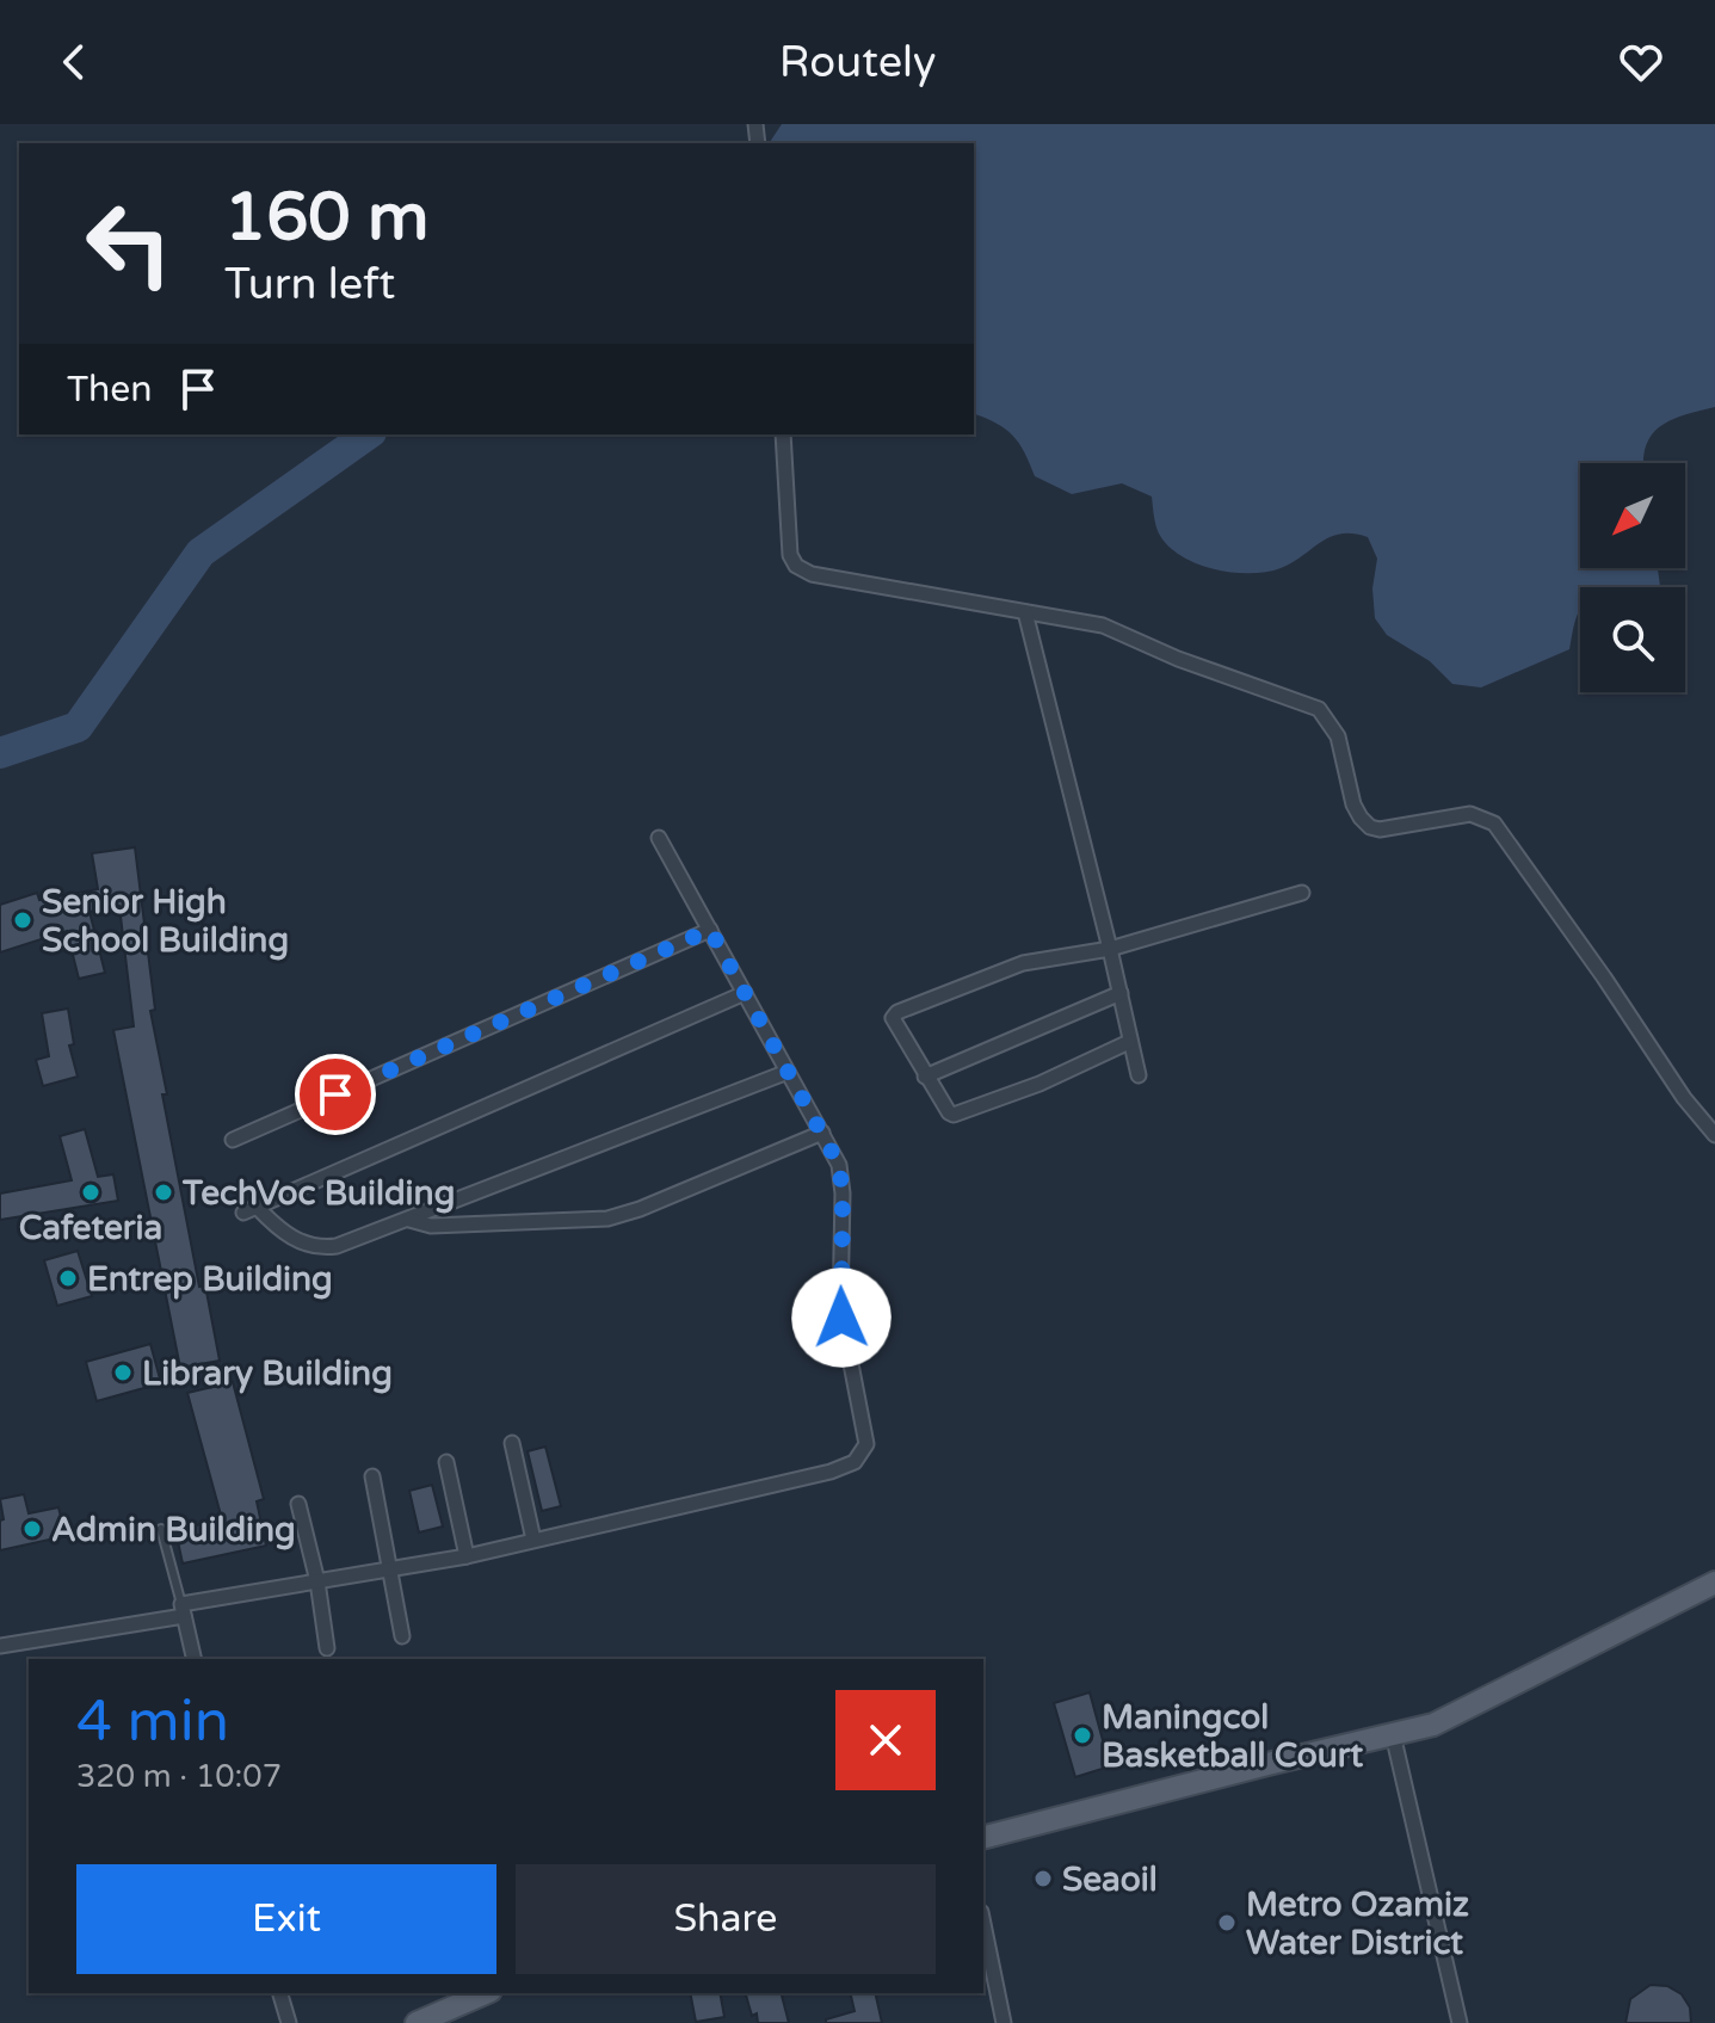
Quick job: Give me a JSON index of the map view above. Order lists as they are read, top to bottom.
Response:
{
  "places": [
    "Senior High School Building",
    "Cafeteria",
    "TechVoc Building",
    "Entrep Building",
    "Library Building",
    "Admin Building",
    "Maningcol Basketball Court",
    "Seaoil",
    "Metro Ozamiz Water District"
  ],
  "north": "bottom left",
  "page": {
    "header": "Routely",
    "turn": ["160 m", "Turn left"],
    "then": "Then",
    "heading": ["4 min", "320 m · 10:07"],
    "buttons": ["Exit", "Share"]
  }
}
